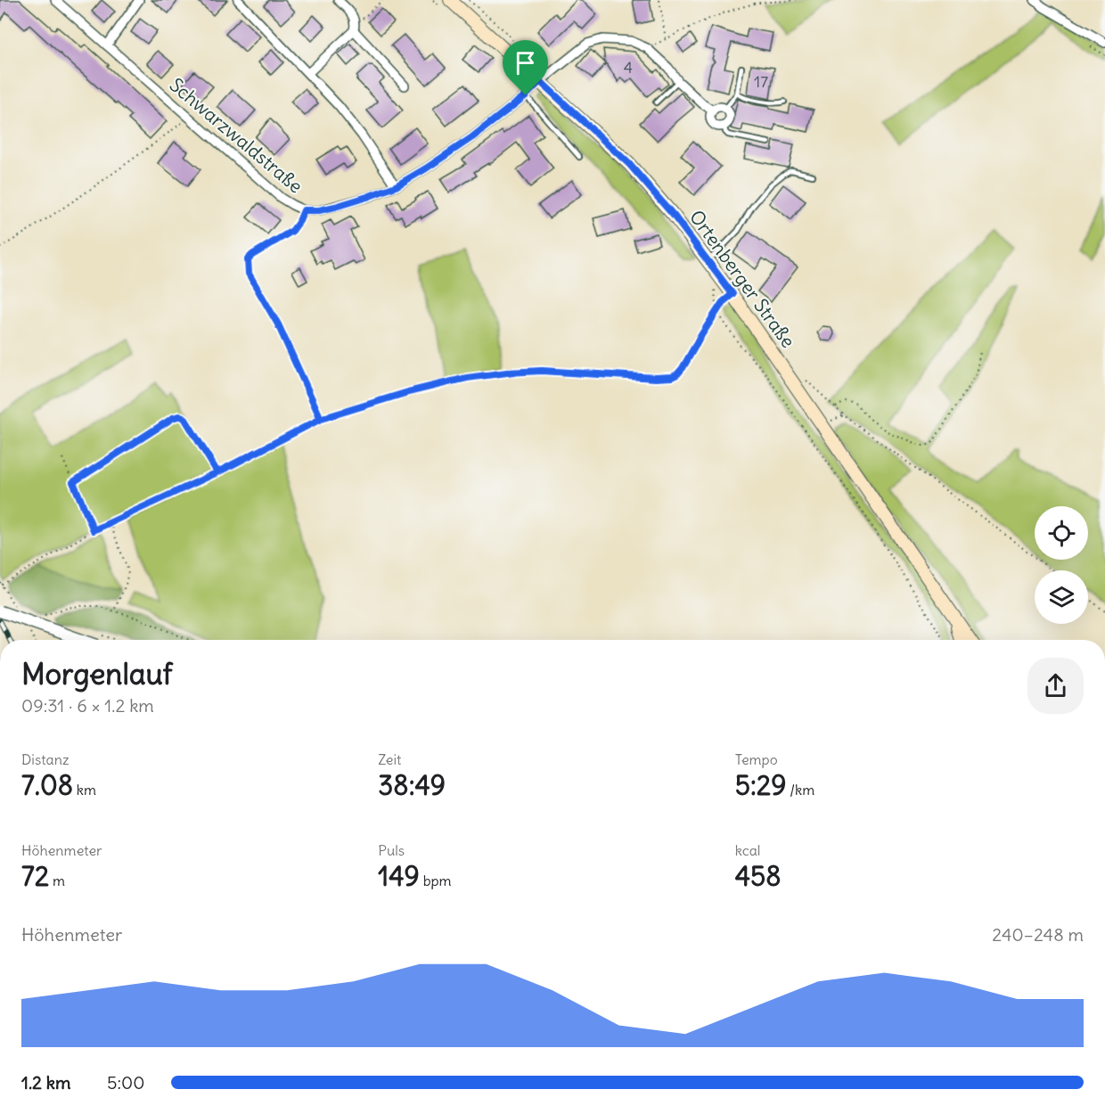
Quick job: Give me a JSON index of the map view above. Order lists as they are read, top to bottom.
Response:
{
  "streets": {
    "main road": ["Ortenberger Straße"],
    "street": ["Schwarzwaldstraße"]
  },
  "crossings": [
    ["Schwarzwaldstraße", "Ortenberger Straße"]
  ],
  "house_numbers": ["4", "17"],
  "page": {
    "heading": ["Morgenlauf", "09:31 · 6 × 1.2 km"],
    "stats": [
      ["Distanz", "7.08 km"],
      ["Zeit", "38:49"],
      ["Tempo", "5:29 /km"],
      ["Höhenmeter", "72 m"],
      ["Puls", "149 bpm"],
      ["kcal", "458"]
    ],
    "chart": ["Höhenmeter", "240–248 m"],
    "list": [
      {
        "name": "1.2 km",
        "note": "5:00"
      }
    ]
  }
}
